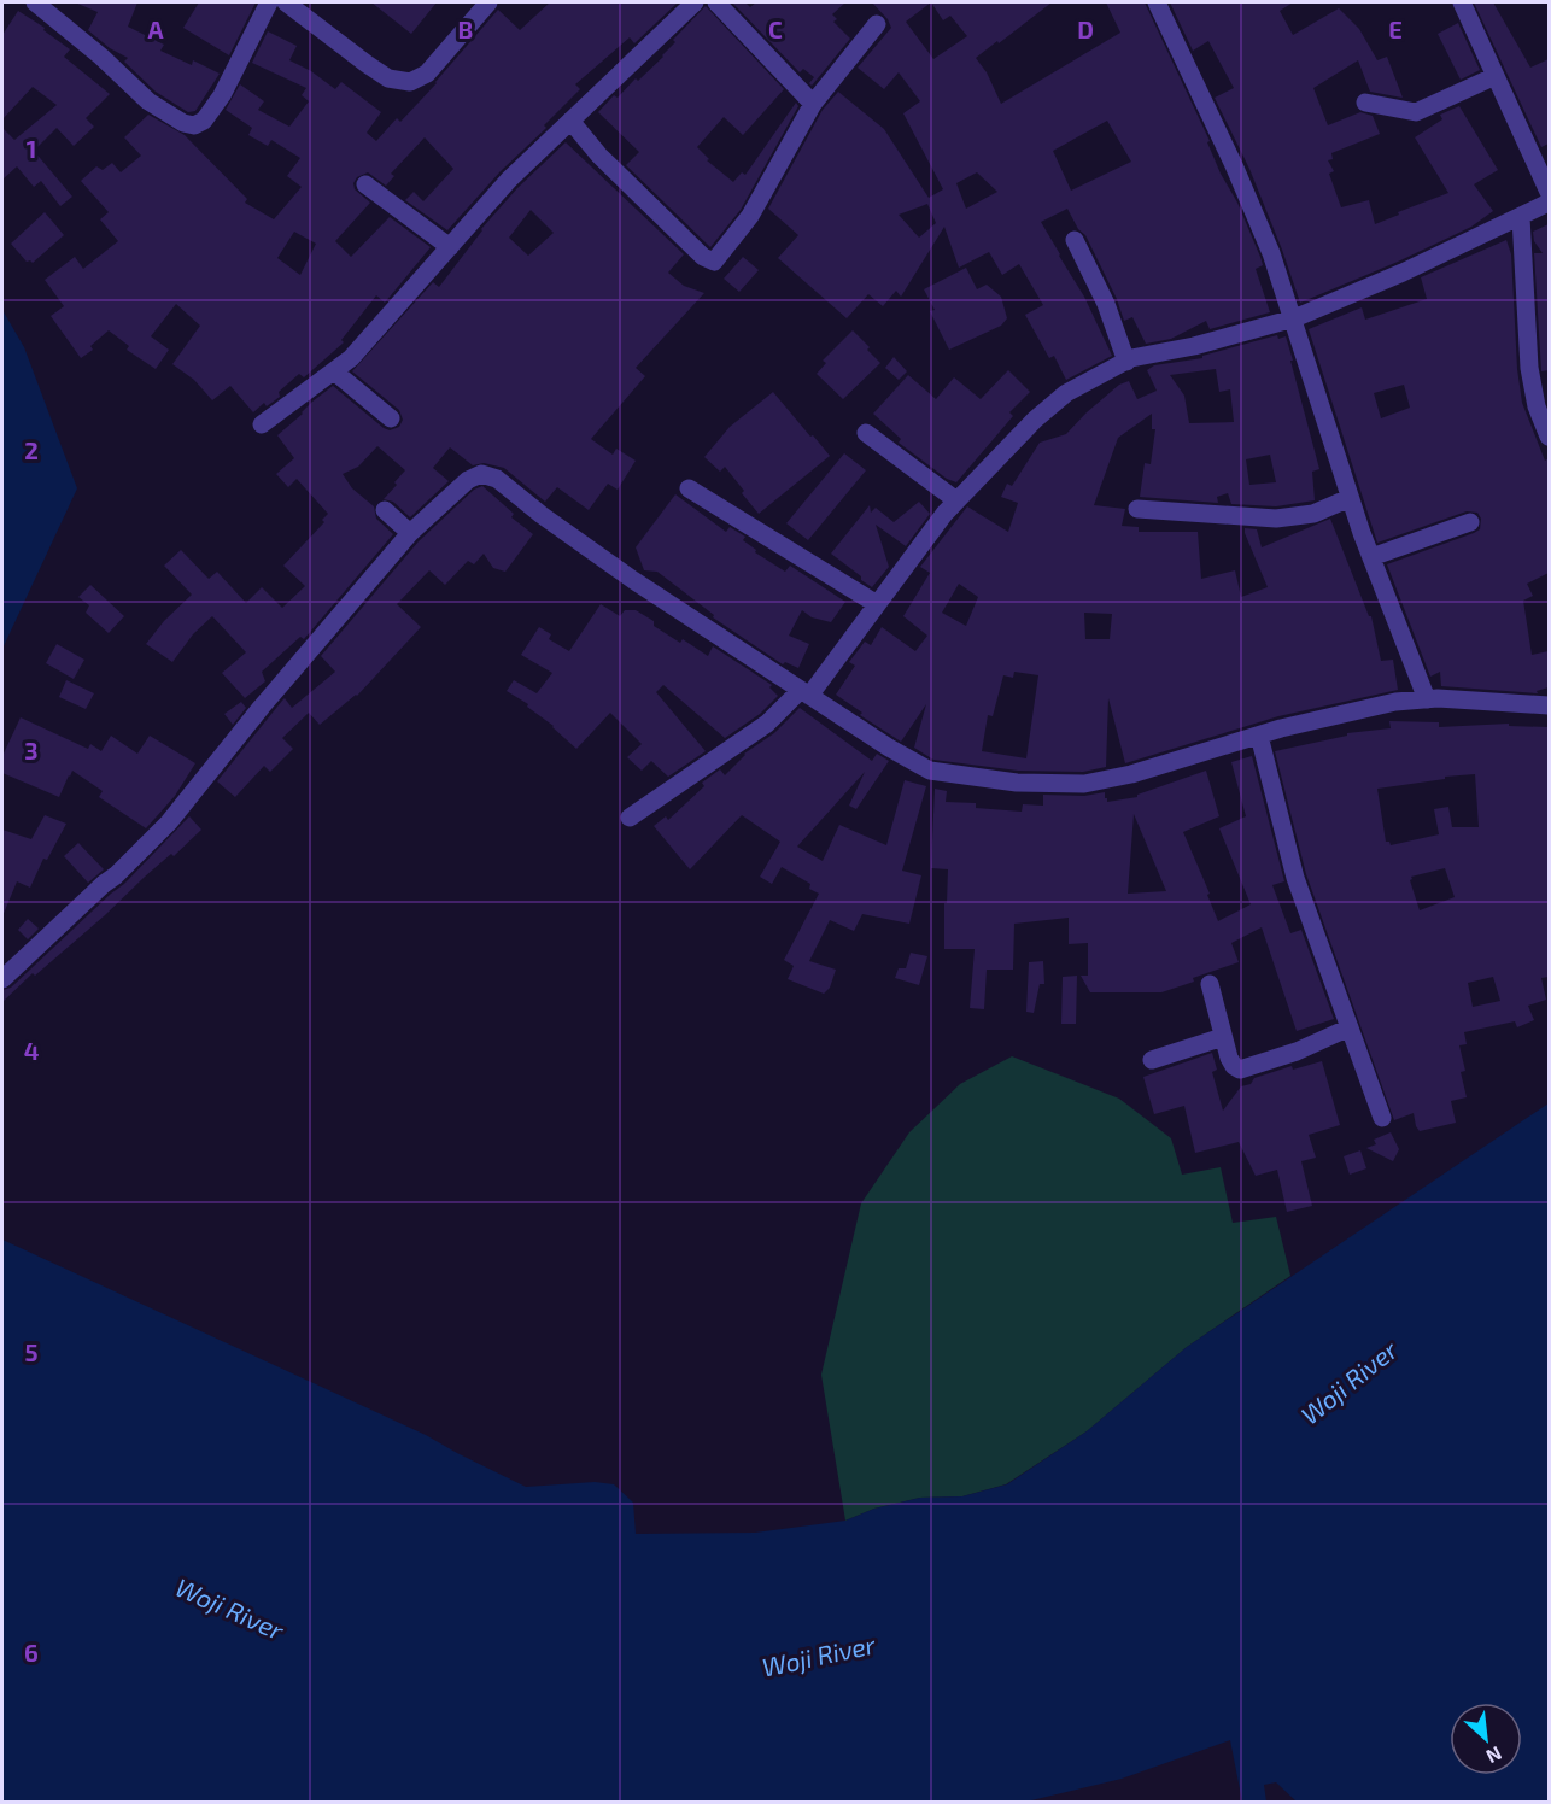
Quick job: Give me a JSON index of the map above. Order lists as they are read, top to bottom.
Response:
{
  "water": ["Woji River"],
  "north": "bottom right",
  "grid": {
    "columns": [
      "A",
      "B",
      "C",
      "D",
      "E"
    ],
    "rows": [
      "1",
      "2",
      "3",
      "4",
      "5",
      "6"
    ]
  }
}
